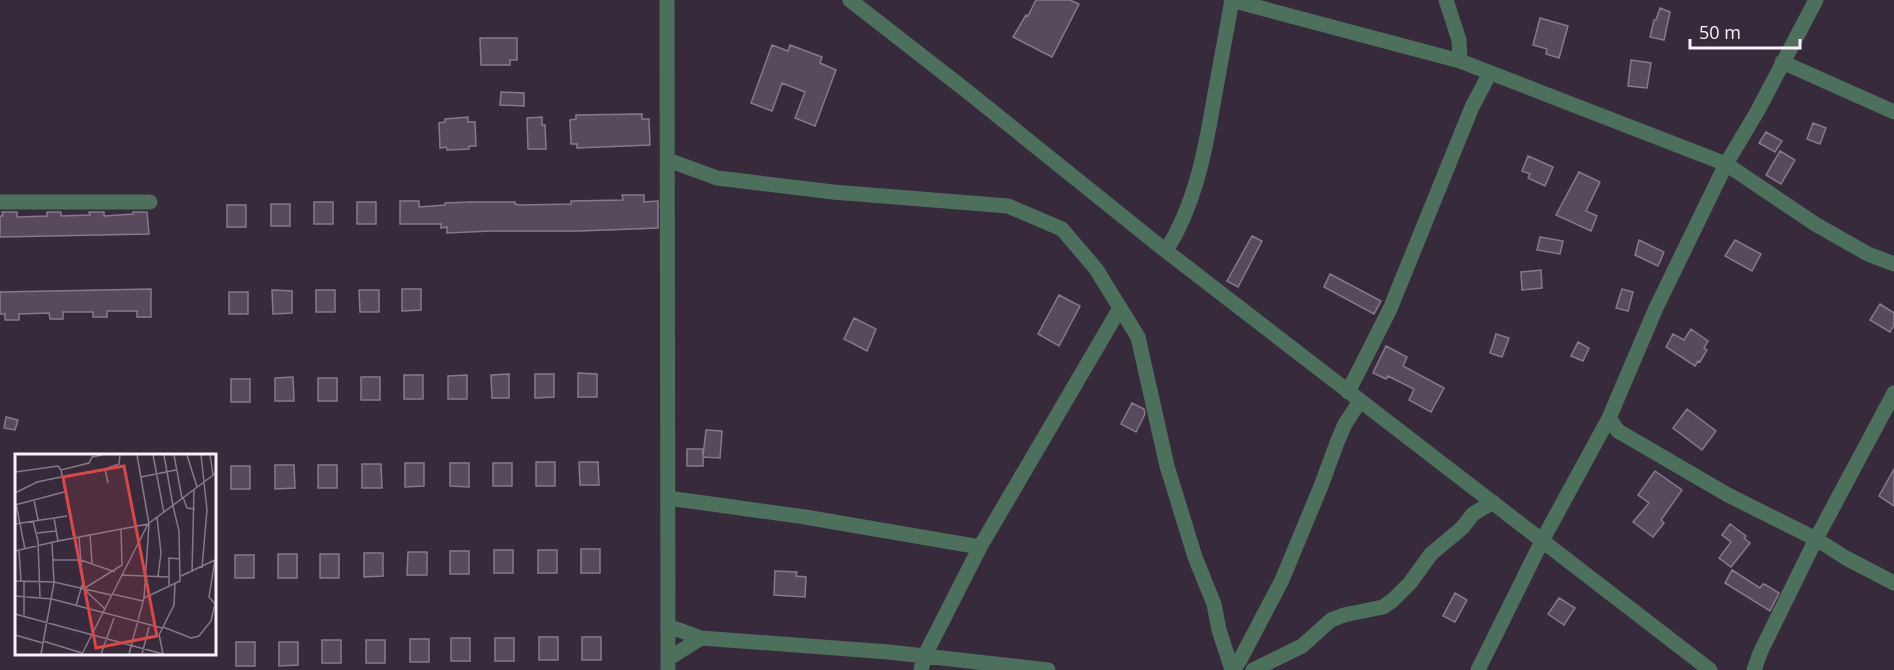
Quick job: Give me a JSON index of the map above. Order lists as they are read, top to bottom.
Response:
{
  "scale_bar": "50 m"
}
